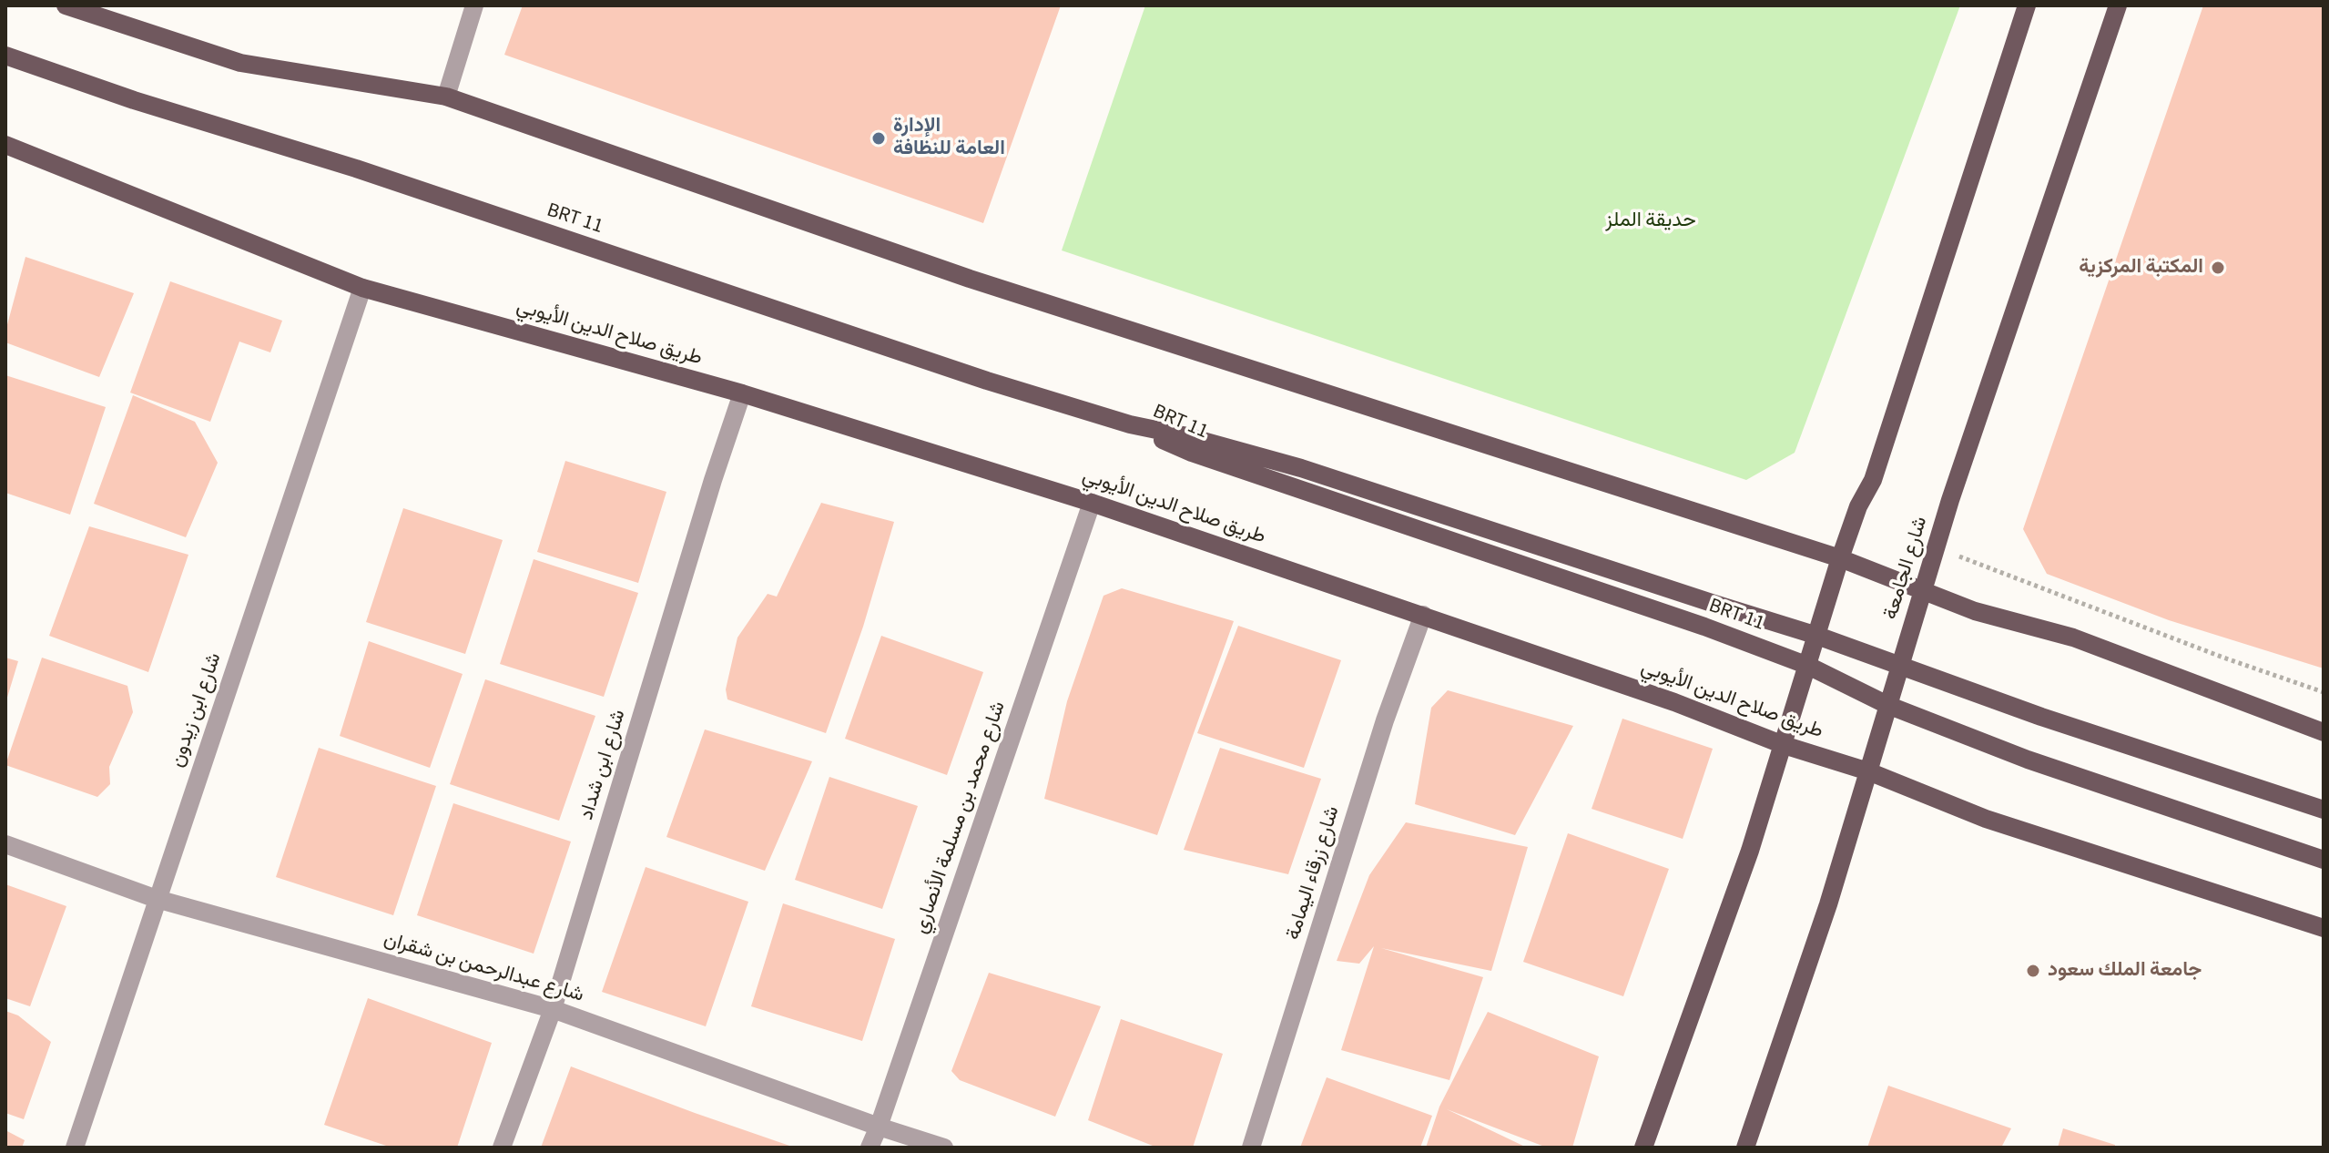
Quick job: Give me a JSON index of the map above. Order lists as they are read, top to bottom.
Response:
{
  "streets": {
    "main road": ["BRT 11", "طريق صلاح الدين الأيوبي", "شارع الجامعة"],
    "street": [
      "شارع ابن زيدون",
      "شارع ابن شداد",
      "شارع محمد بن مسلمة الأنصاري",
      "شارع زرقاء اليمامة",
      "شارع عبدالرحمن بن شقران"
    ]
  },
  "crossings": [
    ["BRT 11", "شارع الجامعة"],
    ["طريق صلاح الدين الأيوبي", "شارع الجامعة"],
    ["طريق صلاح الدين الأيوبي", "شارع ابن زيدون"],
    ["طريق صلاح الدين الأيوبي", "شارع ابن شداد"],
    ["طريق صلاح الدين الأيوبي", "شارع محمد بن مسلمة الأنصاري"],
    ["طريق صلاح الدين الأيوبي", "شارع زرقاء اليمامة"],
    ["شارع ابن زيدون", "شارع عبدالرحمن بن شقران"],
    ["شارع ابن شداد", "شارع عبدالرحمن بن شقران"],
    ["شارع محمد بن مسلمة الأنصاري", "شارع عبدالرحمن بن شقران"]
  ],
  "parks": ["حديقة الملز"],
  "places": ["الإدارة العامة للنظافة", "المكتبة المركزية", "جامعة الملك سعود"]
}
